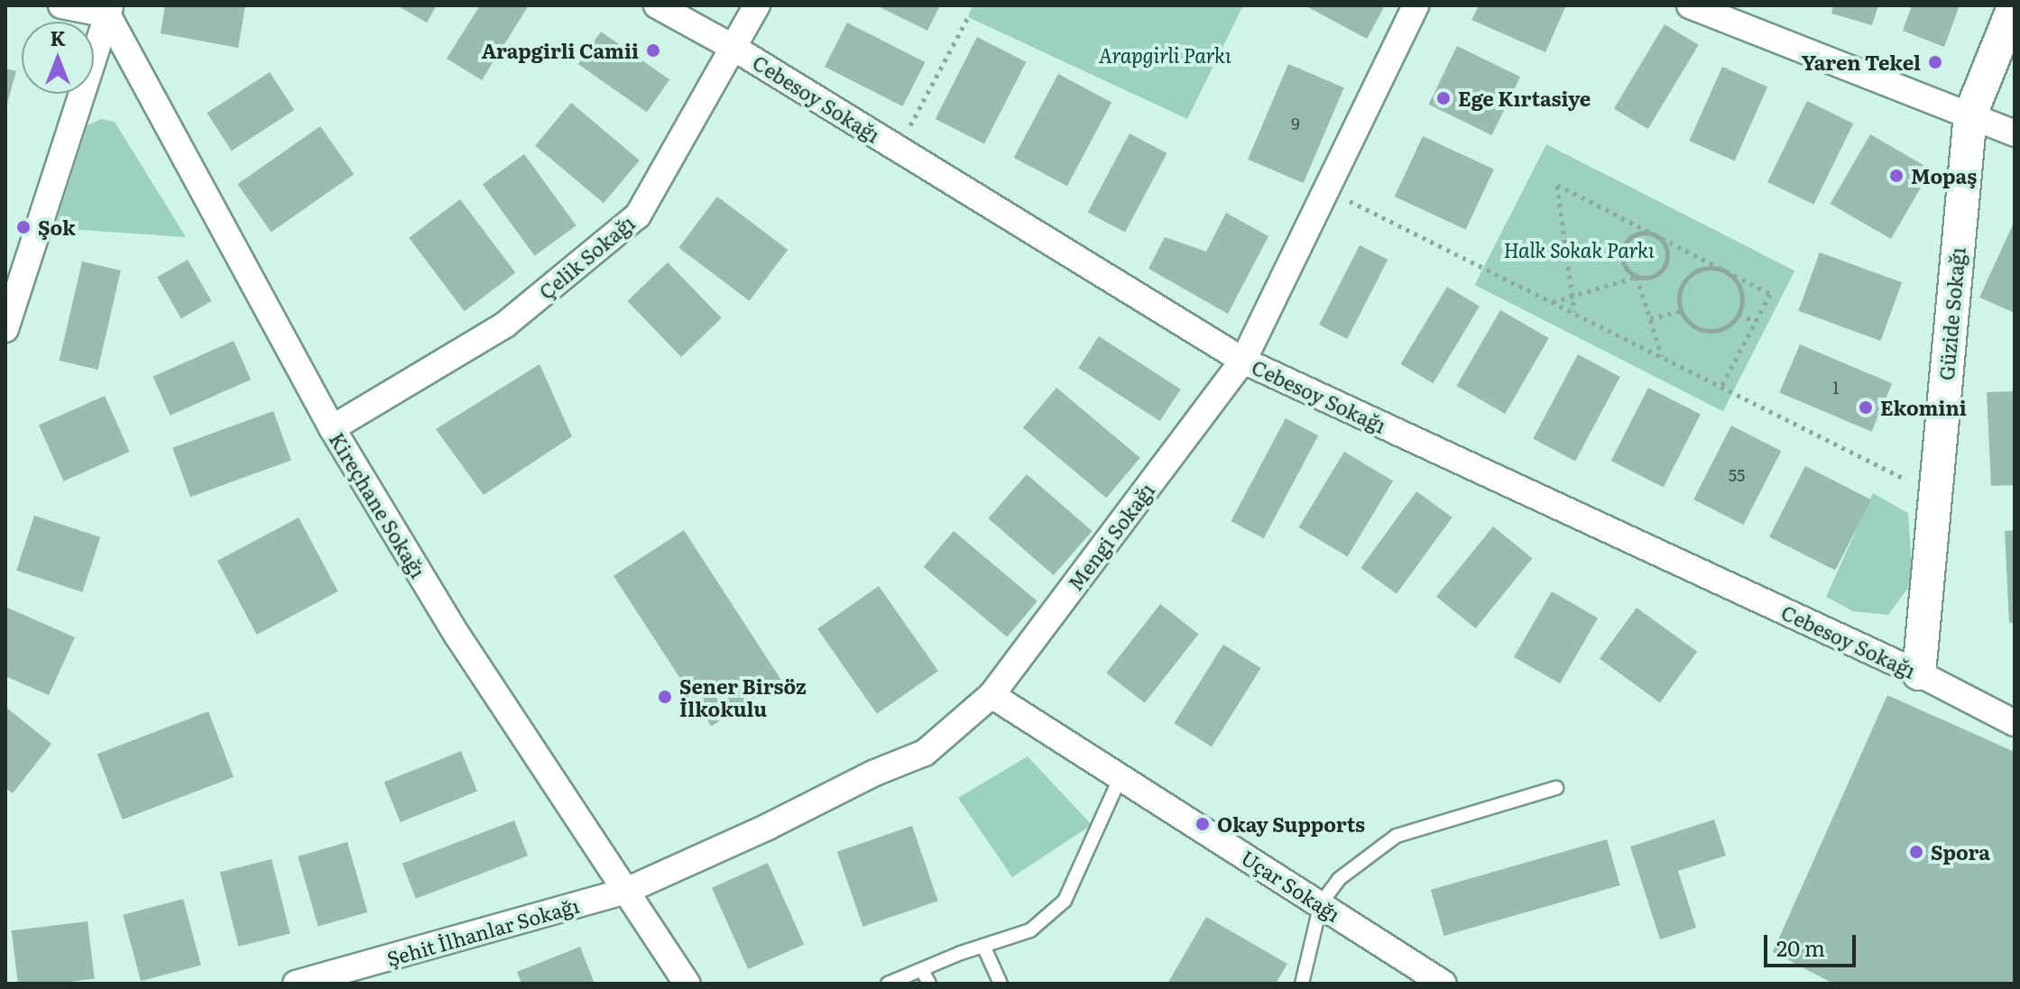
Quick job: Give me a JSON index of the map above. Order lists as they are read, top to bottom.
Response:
{
  "streets": {
    "street": [
      "Cebesoy Sokağı",
      "Çelik Sokağı",
      "Güzide Sokağı",
      "Kireçhane Sokağı",
      "Mengi Sokağı",
      "Uçar Sokağı",
      "Şehit İlhanlar Sokağı"
    ]
  },
  "crossings": [
    ["Cebesoy Sokağı", "Çelik Sokağı"],
    ["Cebesoy Sokağı", "Güzide Sokağı"],
    ["Cebesoy Sokağı", "Mengi Sokağı"],
    ["Çelik Sokağı", "Kireçhane Sokağı"],
    ["Kireçhane Sokağı", "Mengi Sokağı"],
    ["Kireçhane Sokağı", "Şehit İlhanlar Sokağı"],
    ["Mengi Sokağı", "Uçar Sokağı"],
    ["Mengi Sokağı", "Şehit İlhanlar Sokağı"]
  ],
  "parks": ["Arapgirli Parkı", "Halk Sokak Parkı"],
  "places": [
    "Arapgirli Camii",
    "Yaren Tekel",
    "Ege Kırtasiye",
    "Mopaş",
    "Şok",
    "Ekomini",
    "Şener Birsöz İlkokulu",
    "Okay Supports",
    "Spora"
  ],
  "house_numbers": ["9", "1", "55"],
  "scale_bar": "20 m",
  "north": "top"
}
